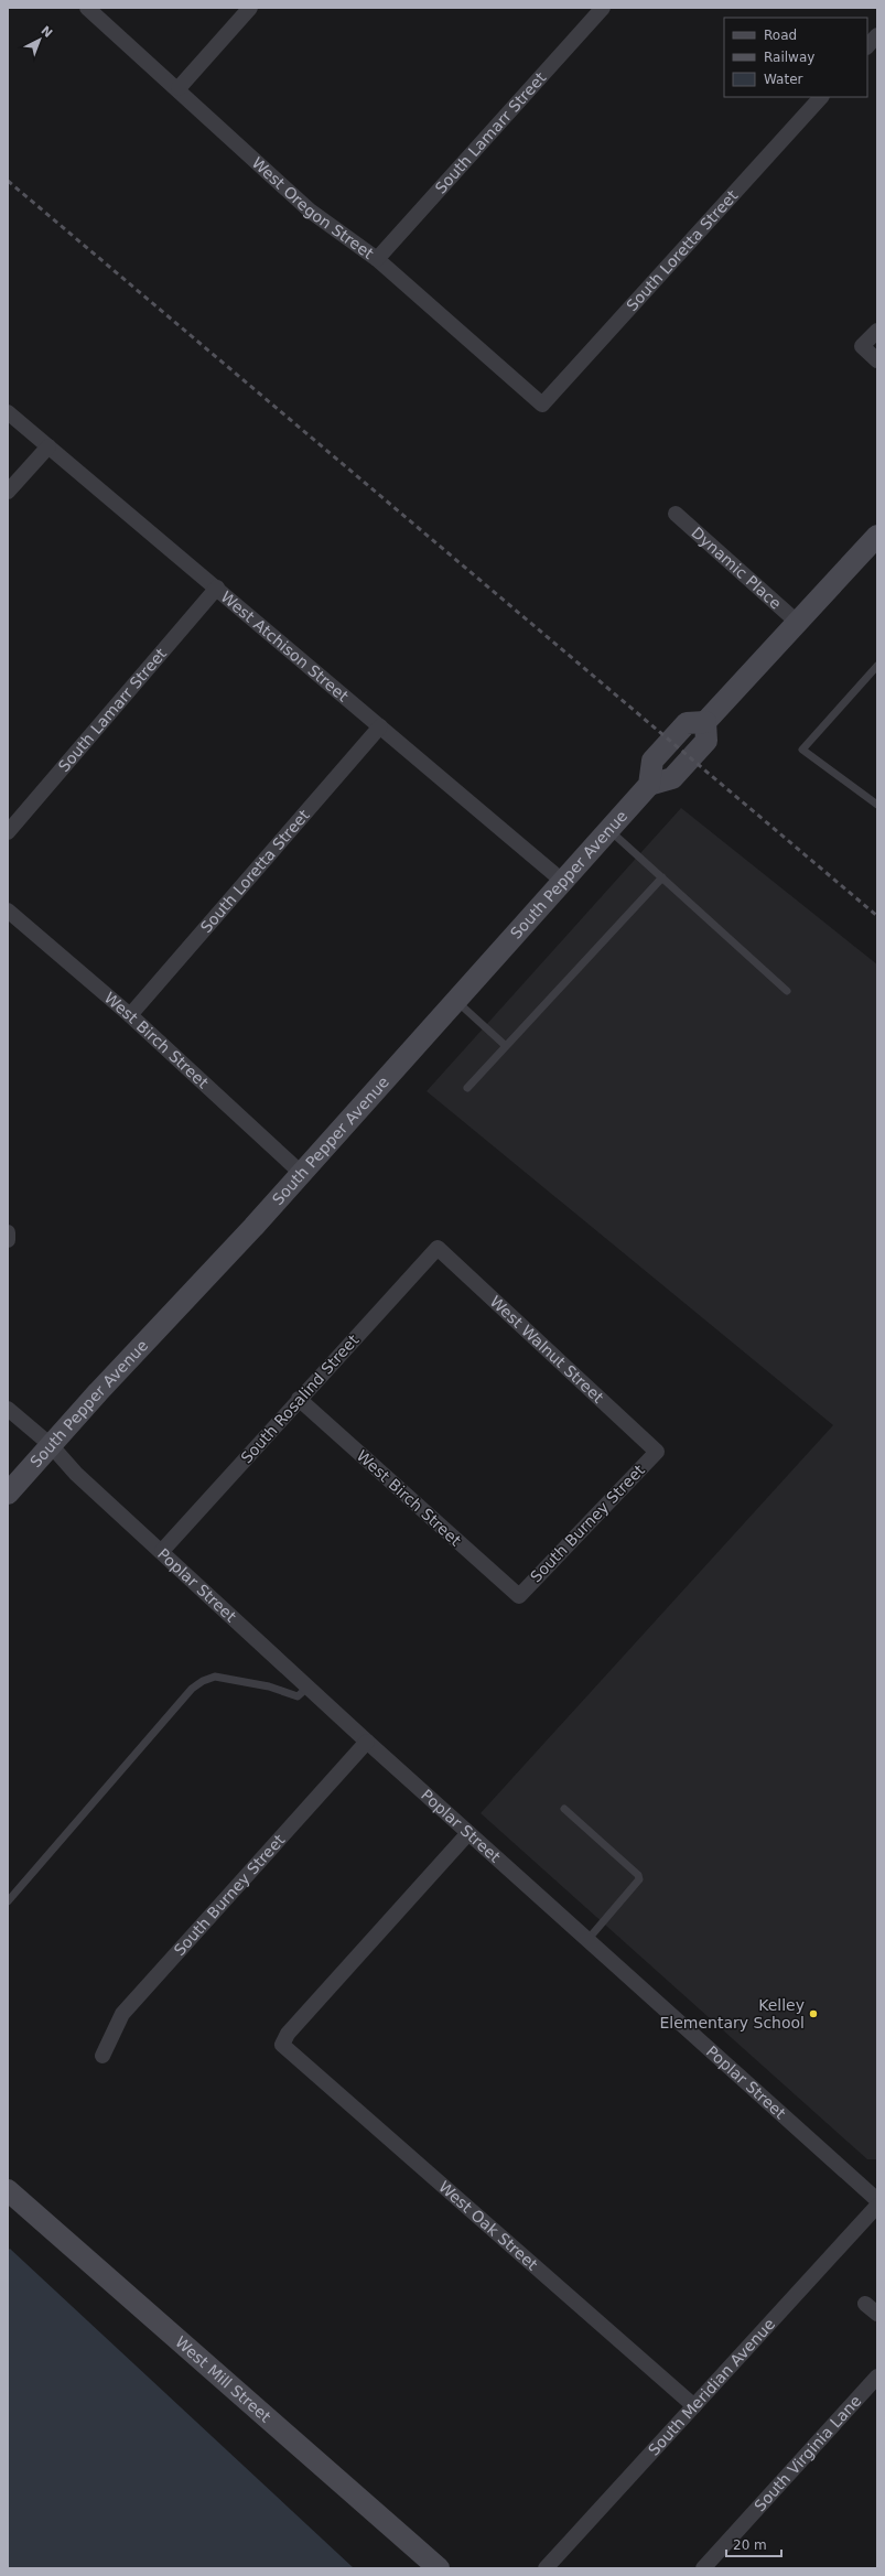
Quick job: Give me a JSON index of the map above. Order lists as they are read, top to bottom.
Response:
{
  "streets": {
    "main road": ["South Pepper Avenue", "West Mill Street"],
    "street": [
      "South Lamarr Street",
      "West Oregon Street",
      "South Loretta Street",
      "Dynamic Place",
      "West Atchison Street",
      "West Birch Street",
      "West Walnut Street",
      "South Rosalind Street",
      "South Burney Street",
      "Poplar Street",
      "West Oak Street",
      "South Meridian Avenue",
      "South Virginia Lane"
    ]
  },
  "crossings": [
    ["South Lamarr Street", "West Oregon Street"],
    ["South Lamarr Street", "West Atchison Street"],
    ["West Oregon Street", "South Loretta Street"],
    ["South Loretta Street", "West Atchison Street"],
    ["South Loretta Street", "West Birch Street"],
    ["Dynamic Place", "South Pepper Avenue"],
    ["West Atchison Street", "South Pepper Avenue"],
    ["South Pepper Avenue", "West Birch Street"],
    ["South Pepper Avenue", "Poplar Street"],
    ["West Birch Street", "South Rosalind Street"],
    ["West Birch Street", "South Burney Street"],
    ["West Walnut Street", "South Rosalind Street"],
    ["West Walnut Street", "South Burney Street"],
    ["South Rosalind Street", "Poplar Street"],
    ["South Burney Street", "Poplar Street"],
    ["Poplar Street", "West Oak Street"],
    ["West Oak Street", "South Meridian Avenue"]
  ],
  "places": ["Kelley Elementary School"],
  "legend": ["Road", "Railway", "Water"],
  "scale_bar": "20 m",
  "north": "top right"
}
